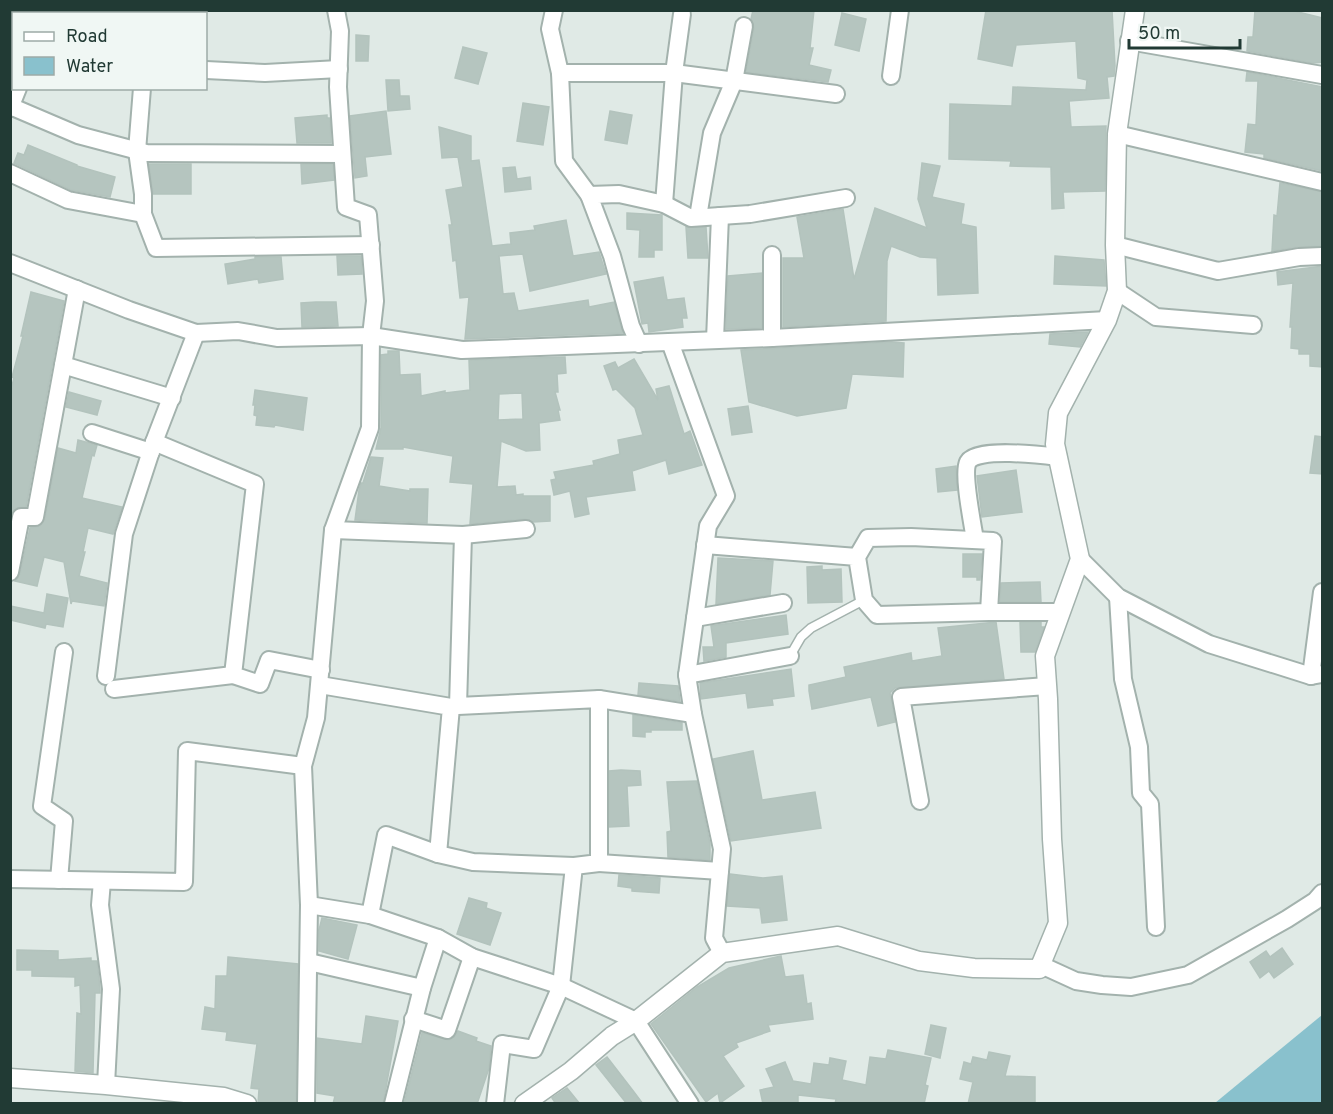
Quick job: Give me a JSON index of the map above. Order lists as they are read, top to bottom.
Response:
{
  "legend": ["Road", "Water"],
  "scale_bar": "50 m"
}
